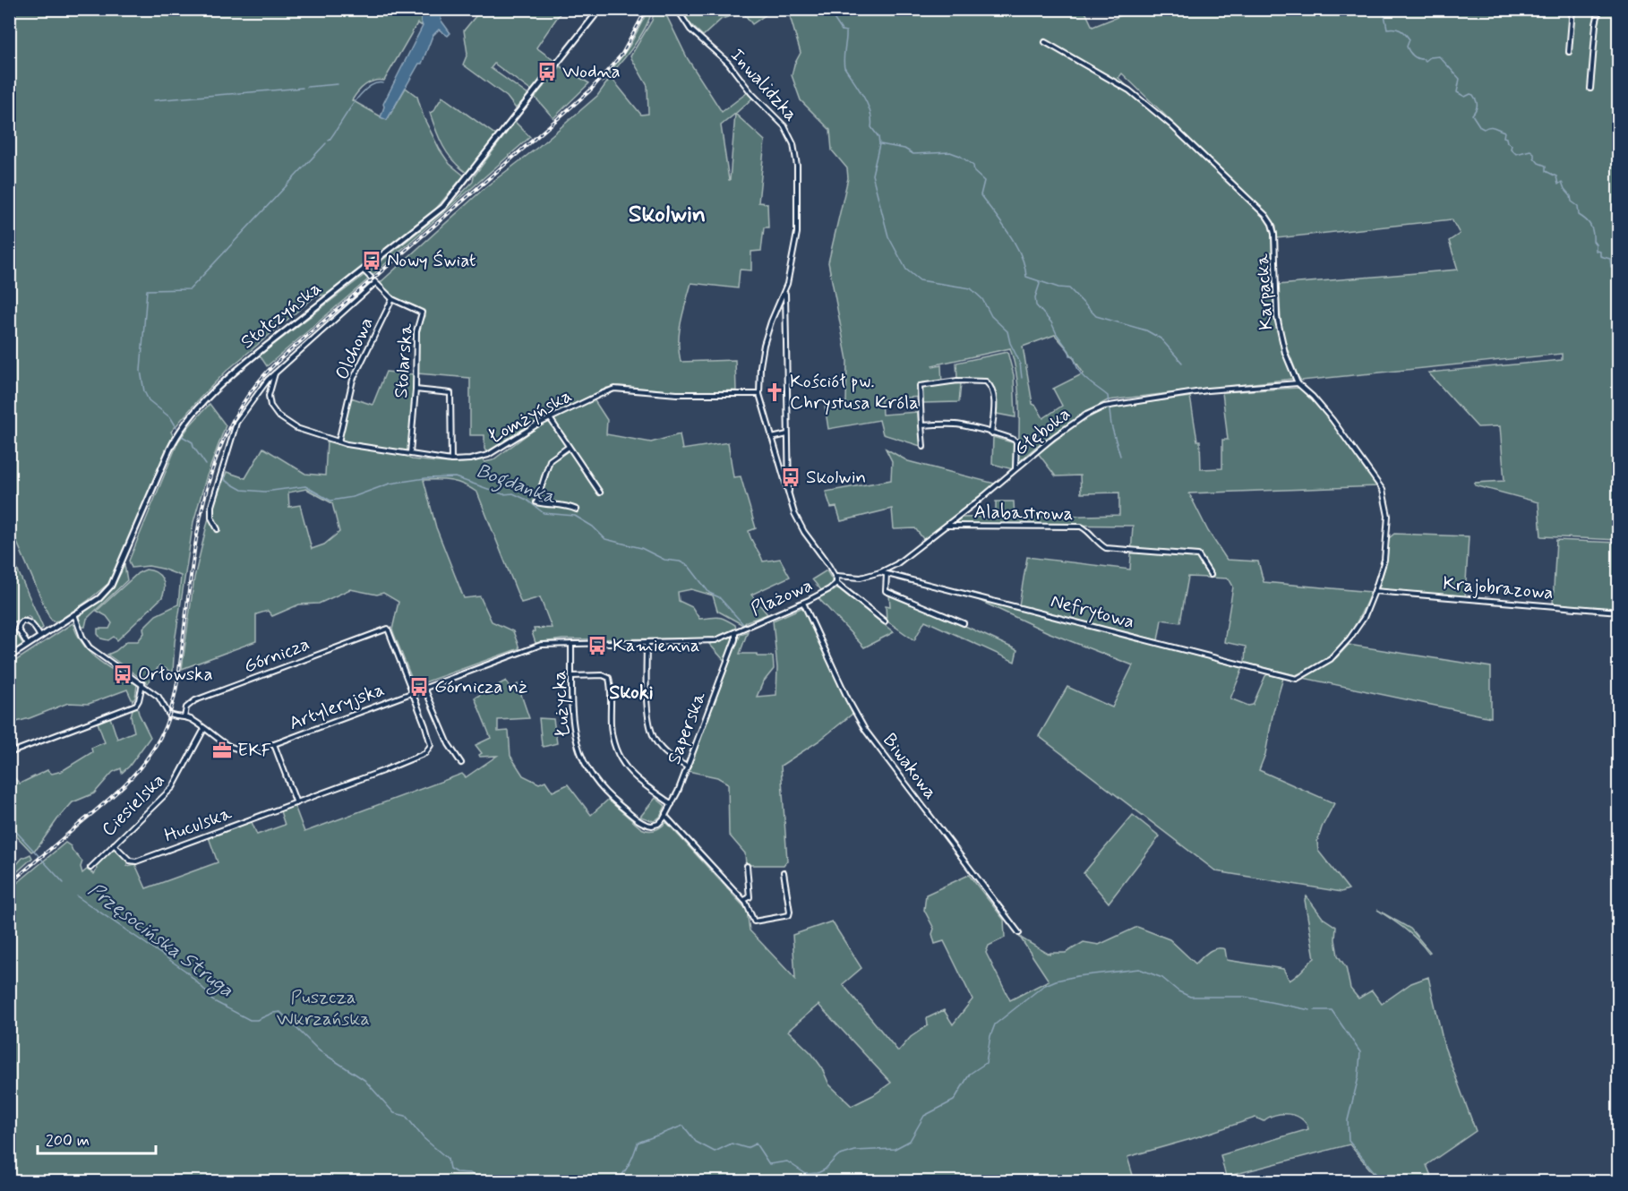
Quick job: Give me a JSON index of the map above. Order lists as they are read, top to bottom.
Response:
{
  "streets": {
    "street": [
      "Inwalidzka",
      "Karpacka",
      "Stołczyńska",
      "Olchowa",
      "Stolarska",
      "Łomżyńska",
      "Głęboka",
      "Alabastrowa",
      "Krajobrazowa",
      "Plażowa",
      "Nefrytowa",
      "Górnicza",
      "Łużycka",
      "Artyleryjska",
      "Saperska",
      "Biwakowa",
      "Ciesielska",
      "Huculska"
    ]
  },
  "crossings": [
    ["Inwalidzka", "Łomżyńska"],
    ["Inwalidzka", "Głęboka"],
    ["Inwalidzka", "Plażowa"],
    ["Karpacka", "Głęboka"],
    ["Karpacka", "Krajobrazowa"],
    ["Karpacka", "Nefrytowa"],
    ["Stołczyńska", "Stolarska"],
    ["Olchowa", "Stolarska"],
    ["Olchowa", "Łomżyńska"],
    ["Stolarska", "Łomżyńska"],
    ["Głęboka", "Alabastrowa"],
    ["Głęboka", "Nefrytowa"],
    ["Plażowa", "Saperska"],
    ["Plażowa", "Biwakowa"],
    ["Górnicza", "Artyleryjska"],
    ["Górnicza", "Huculska"],
    ["Łużycka", "Saperska"],
    ["Artyleryjska", "Ciesielska"],
    ["Artyleryjska", "Huculska"],
    ["Ciesielska", "Huculska"]
  ],
  "districts": ["Skolwin", "Skoki"],
  "water": ["Bogdanka", "Przęsocińska Struga"],
  "parks": ["Puszcza Wkrzańska"],
  "places": {
    "bus stop": [
      "Wodna",
      "Nowy Świat",
      "Skolwin",
      "Kamienna",
      "Orłowska",
      "Górnicza nż"
    ],
    "church": ["Kościół pw. Chrystusa Króla"],
    "office": ["EKF"]
  },
  "scale_bar": "200 m"
}
